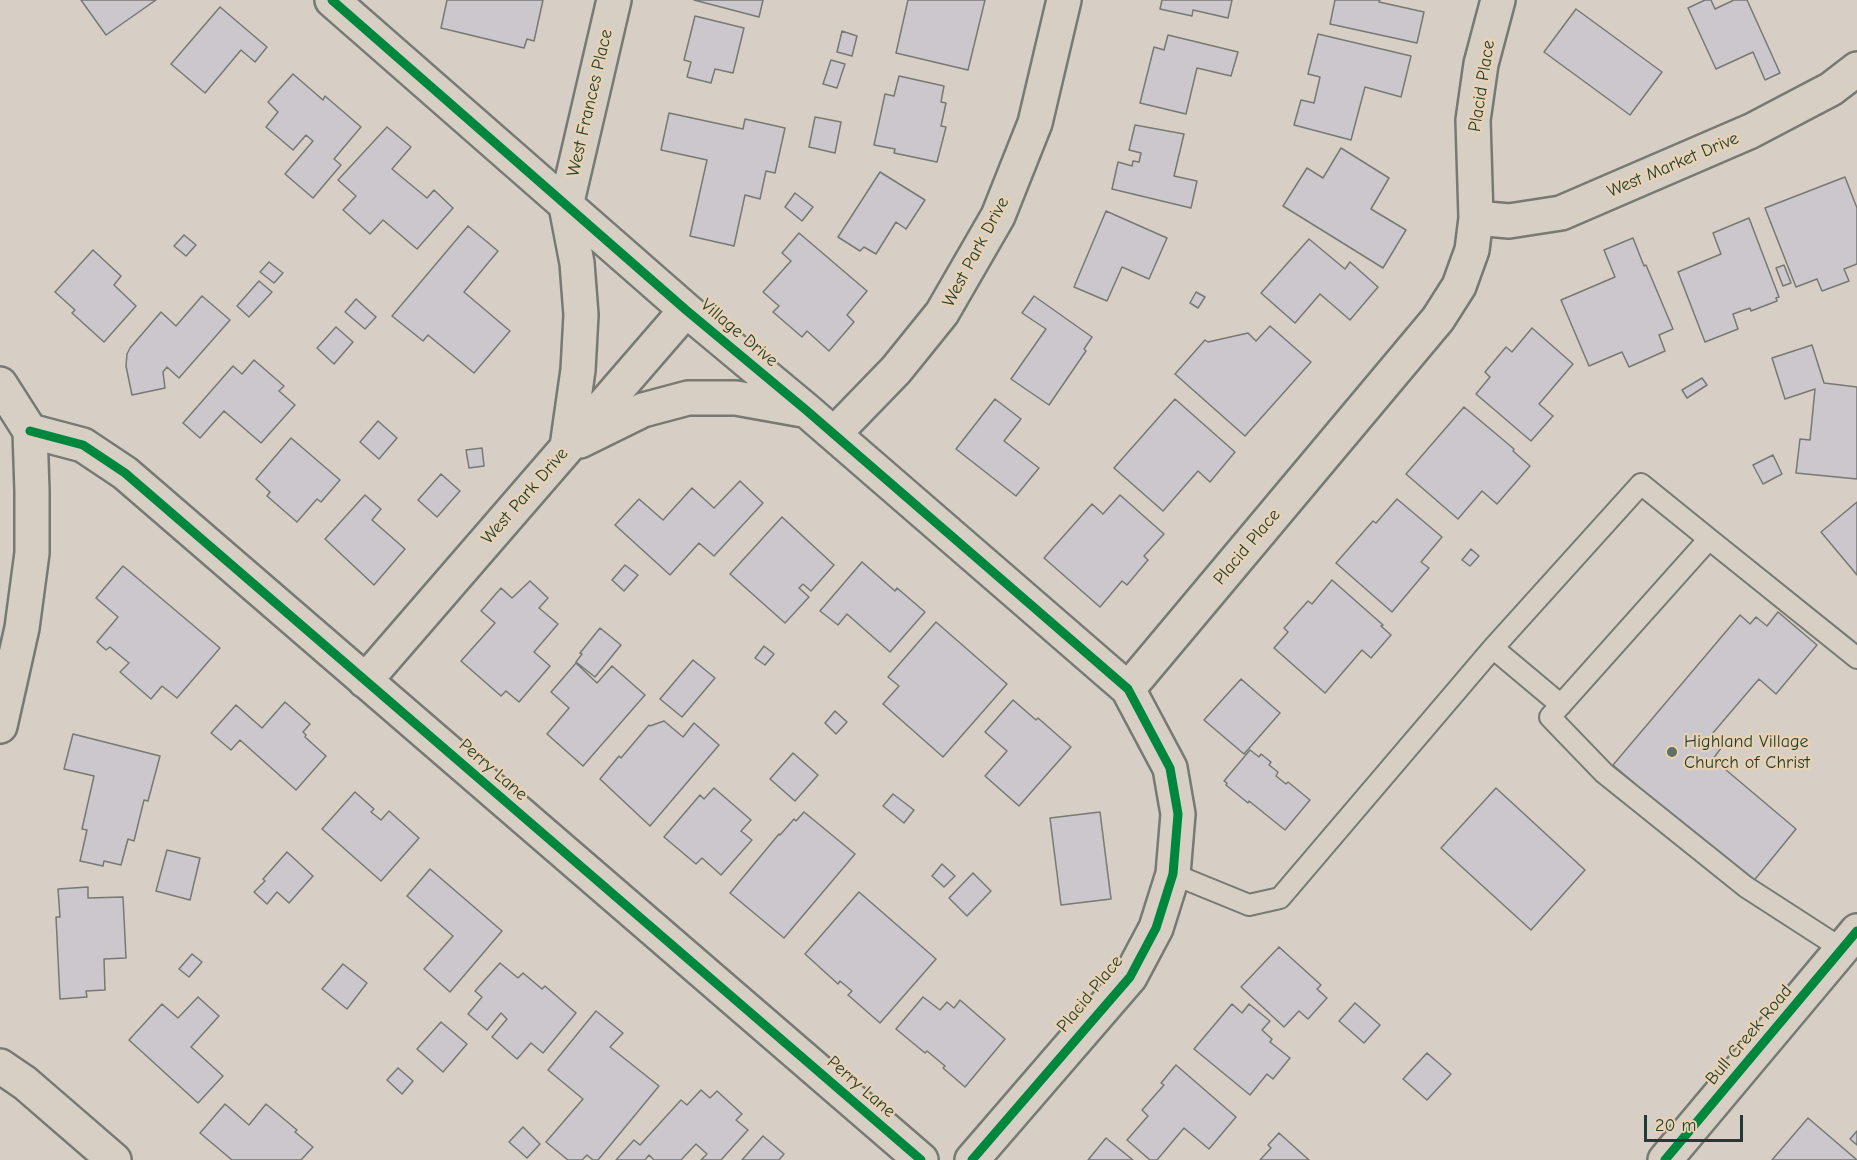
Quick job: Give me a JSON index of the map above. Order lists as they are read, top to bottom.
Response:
{
  "streets": {
    "street": [
      "Placid Place",
      "West Frances Place",
      "West Market Drive",
      "West Park Drive",
      "Village Drive",
      "Perry Lane",
      "Bull Creek Road"
    ]
  },
  "crossings": [
    ["Placid Place", "West Market Drive"],
    ["Placid Place", "Village Drive"],
    ["West Frances Place", "Village Drive"],
    ["West Park Drive", "Village Drive"],
    ["West Park Drive", "Perry Lane"]
  ],
  "places": ["Highland Village Church of Christ"],
  "scale_bar": "20 m"
}
